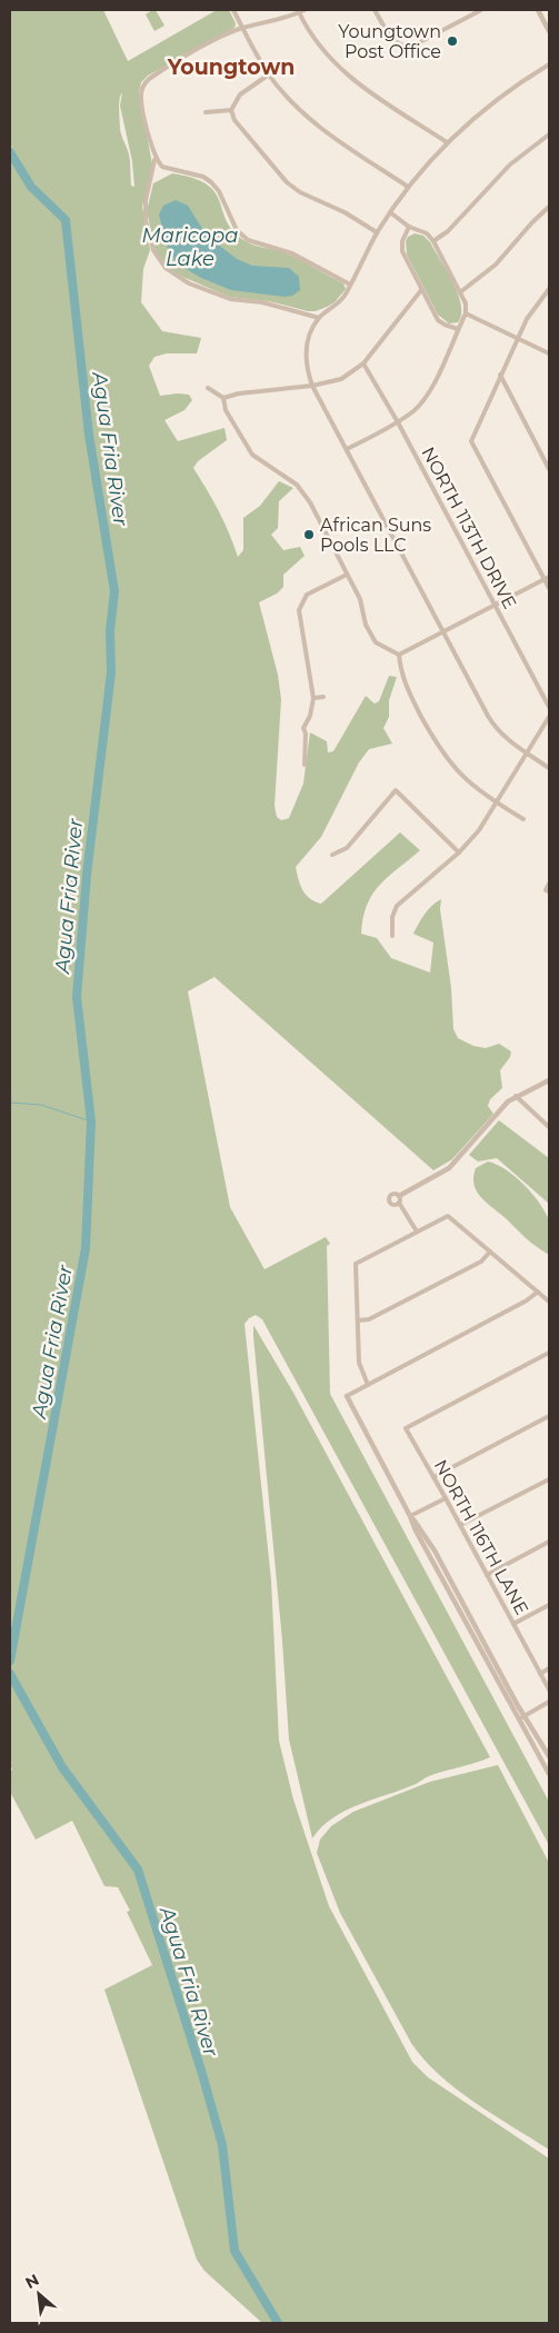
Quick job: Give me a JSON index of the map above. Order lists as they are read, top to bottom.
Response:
{
  "streets": {
    "street": ["NORTH 113TH DRIVE", "NORTH 116TH LANE"]
  },
  "districts": ["Youngtown"],
  "water": ["Maricopa Lake", "Agua Fria River"],
  "places": ["Youngtown Post Office", "African Suns Pools LLC"],
  "north": "top left"
}
